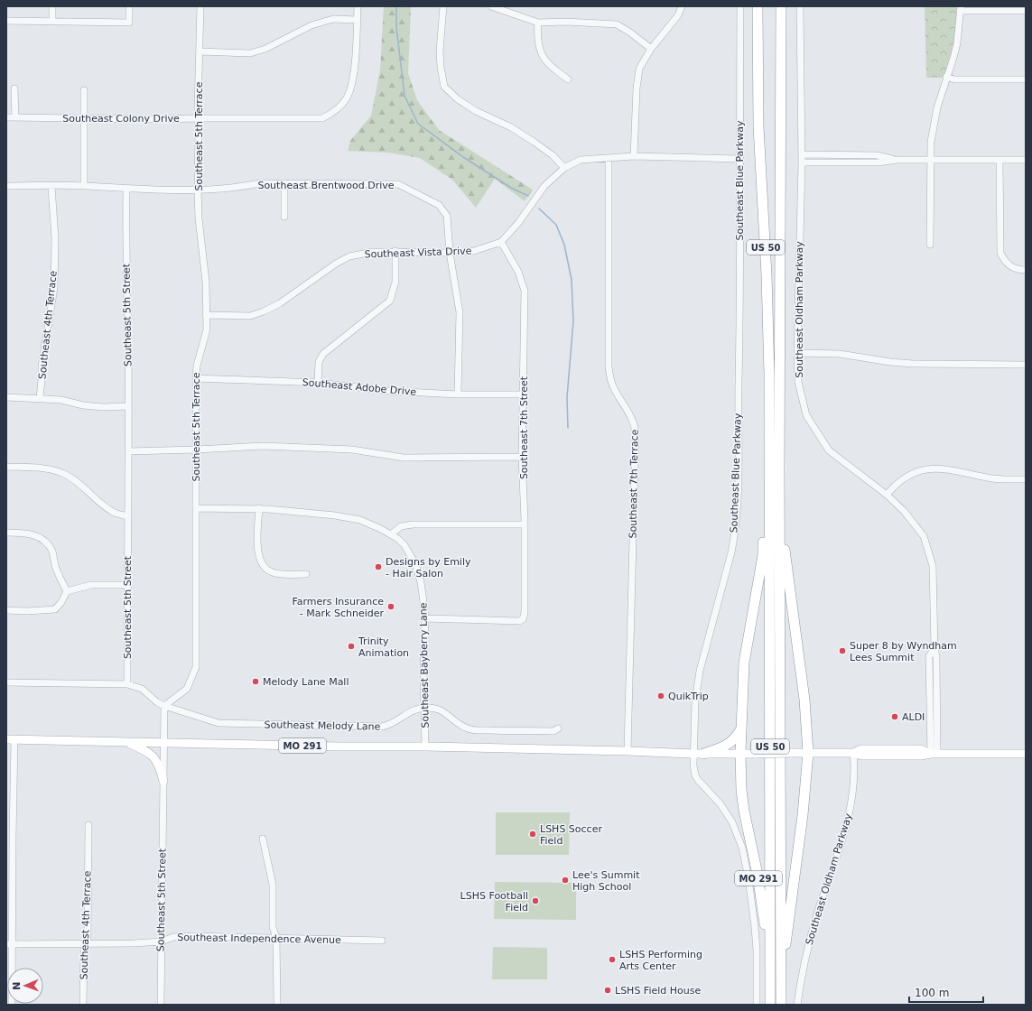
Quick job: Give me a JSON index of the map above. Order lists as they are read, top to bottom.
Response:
{
  "streets": {
    "highway": ["US 50", "MO 291"],
    "street": [
      "Southeast Colony Drive",
      "Southeast 5th Terrace",
      "Southeast Blue Parkway",
      "Southeast Brentwood Drive",
      "Southeast Vista Drive",
      "Southeast Oldham Parkway",
      "Southeast 5th Street",
      "Southeast 4th Terrace",
      "Southeast Adobe Drive",
      "Southeast 7th Street",
      "Southeast 7th Terrace",
      "Southeast Bayberry Lane",
      "Southeast Melody Lane",
      "Southeast Independence Avenue"
    ]
  },
  "crossings": [
    ["Southeast Colony Drive", "Southeast 5th Terrace"],
    ["Southeast 5th Terrace", "Southeast Brentwood Drive"],
    ["Southeast 5th Terrace", "Southeast Vista Drive"],
    ["Southeast 5th Terrace", "Southeast 5th Street"],
    ["Southeast 5th Terrace", "Southeast Adobe Drive"],
    ["Southeast 5th Terrace", "Southeast Bayberry Lane"],
    ["Southeast 5th Terrace", "Southeast Melody Lane"],
    ["Southeast Blue Parkway", "Southeast Vista Drive"],
    ["Southeast Blue Parkway", "MO 291"],
    ["Southeast Brentwood Drive", "Southeast Vista Drive"],
    ["Southeast Brentwood Drive", "Southeast 5th Street"],
    ["Southeast Brentwood Drive", "Southeast 4th Terrace"],
    ["Southeast Brentwood Drive", "Southeast Adobe Drive"],
    ["Southeast Vista Drive", "Southeast 7th Street"],
    ["Southeast Vista Drive", "Southeast 7th Terrace"],
    ["Southeast 5th Street", "Southeast Melody Lane"],
    ["Southeast 5th Street", "MO 291"],
    ["Southeast 5th Street", "Southeast Independence Avenue"],
    ["Southeast 4th Terrace", "Southeast Independence Avenue"],
    ["Southeast Adobe Drive", "Southeast 7th Street"],
    ["Southeast 7th Street", "Southeast Bayberry Lane"],
    ["Southeast 7th Terrace", "MO 291"],
    ["Southeast Bayberry Lane", "Southeast Melody Lane"],
    ["Southeast Bayberry Lane", "MO 291"]
  ],
  "places": [
    "Designs by Emily - Hair Salon",
    "Farmers Insurance - Mark Schneider",
    "Trinity Animation",
    "Super 8 by Wyndham Lees Summit",
    "Melody Lane Mall",
    "QuikTrip",
    "ALDI",
    "LSHS Soccer Field",
    "Lee's Summit High School",
    "LSHS Football Field",
    "LSHS Performing Arts Center",
    "LSHS Field House"
  ],
  "scale_bar": "100 m",
  "north": "left"
}
